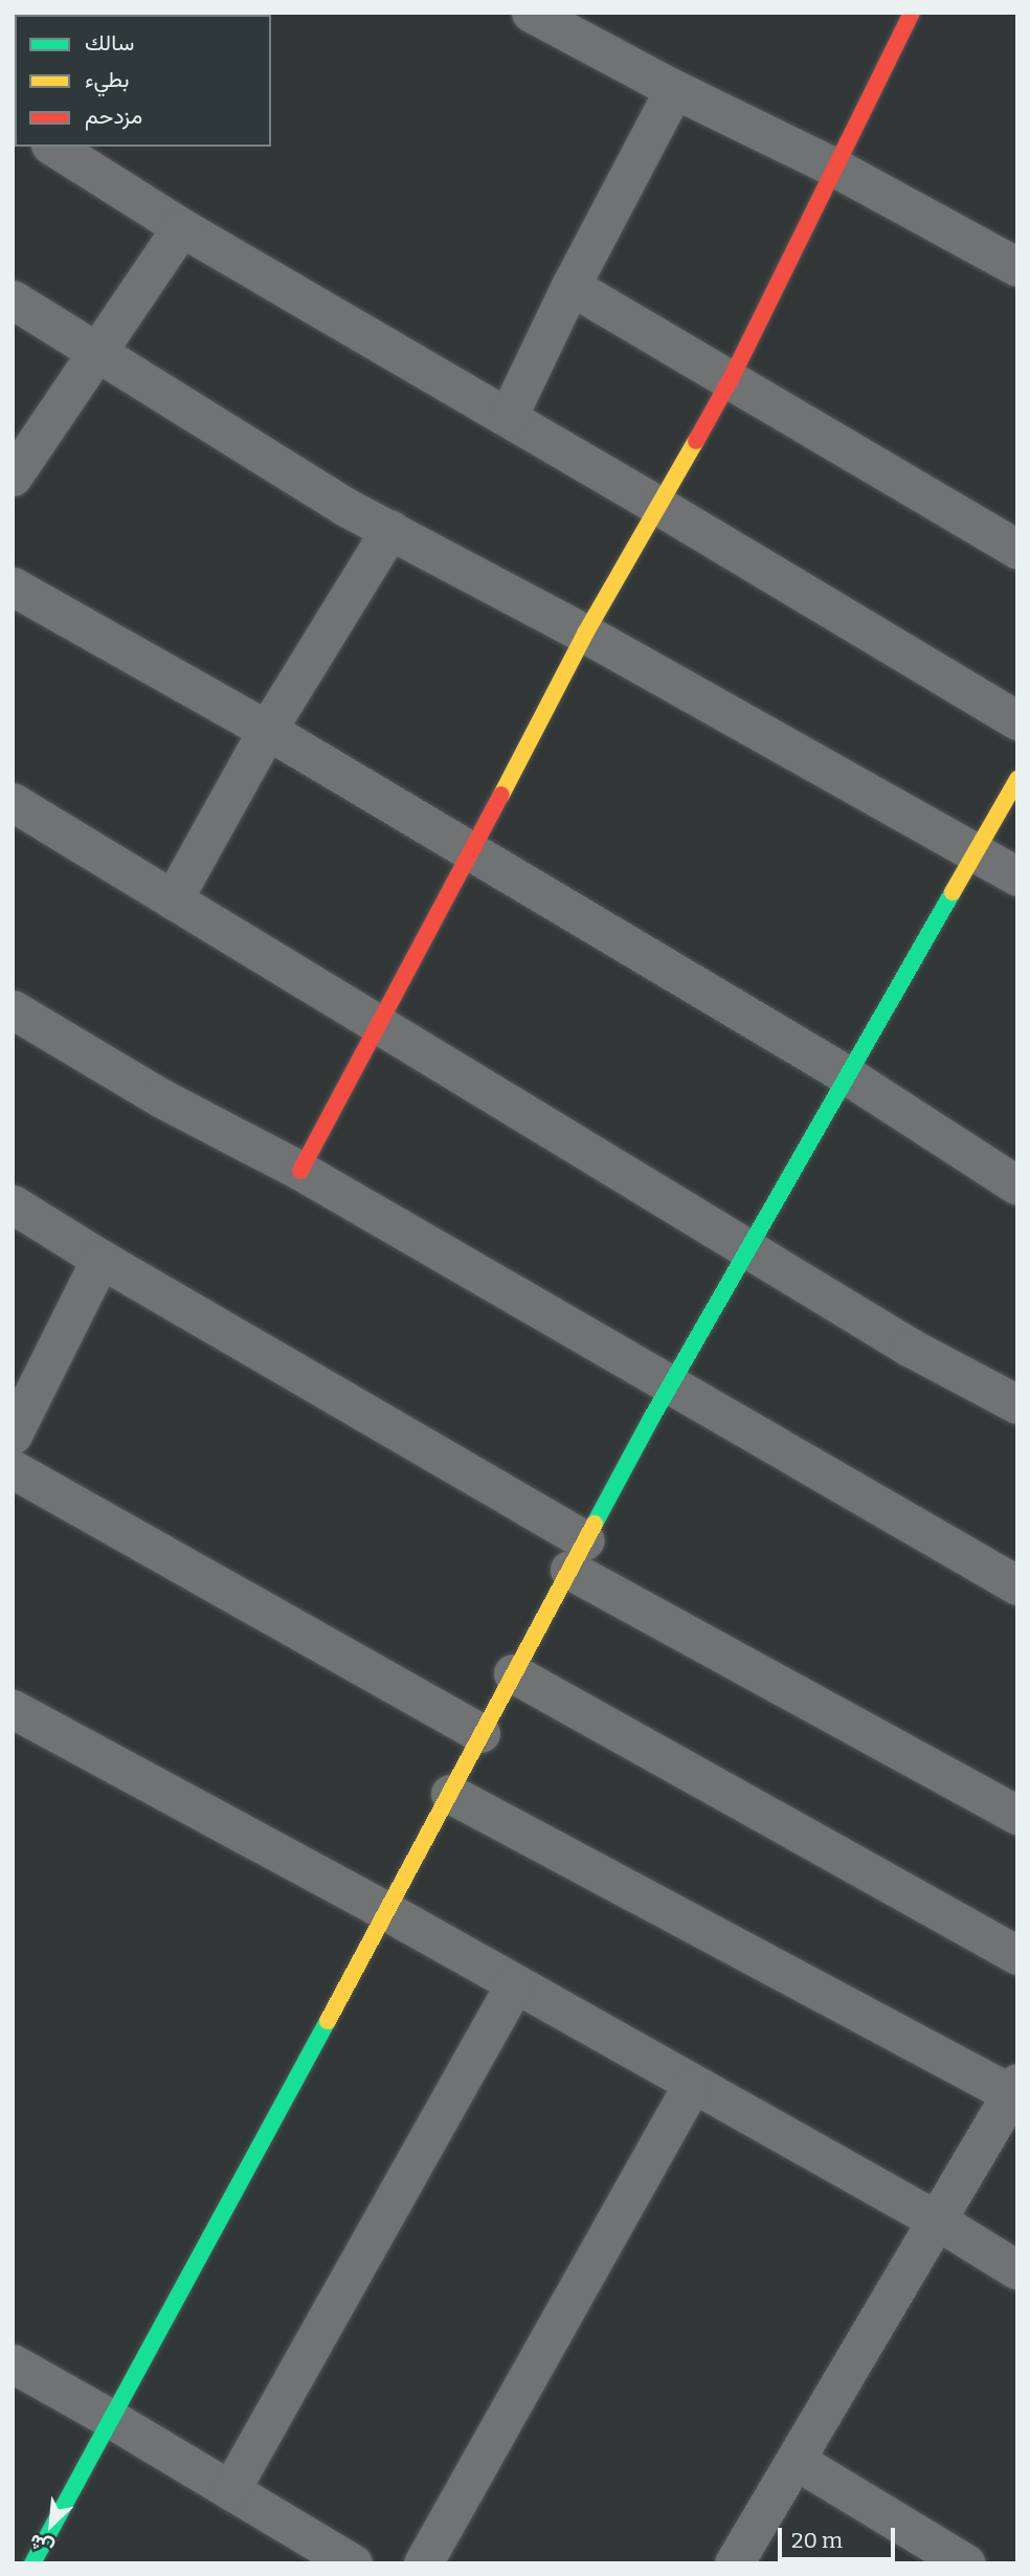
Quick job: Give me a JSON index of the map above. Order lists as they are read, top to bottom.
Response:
{
  "legend": ["سالك", "بطيء", "مزدحم"],
  "scale_bar": "20 m",
  "north": "bottom left"
}
